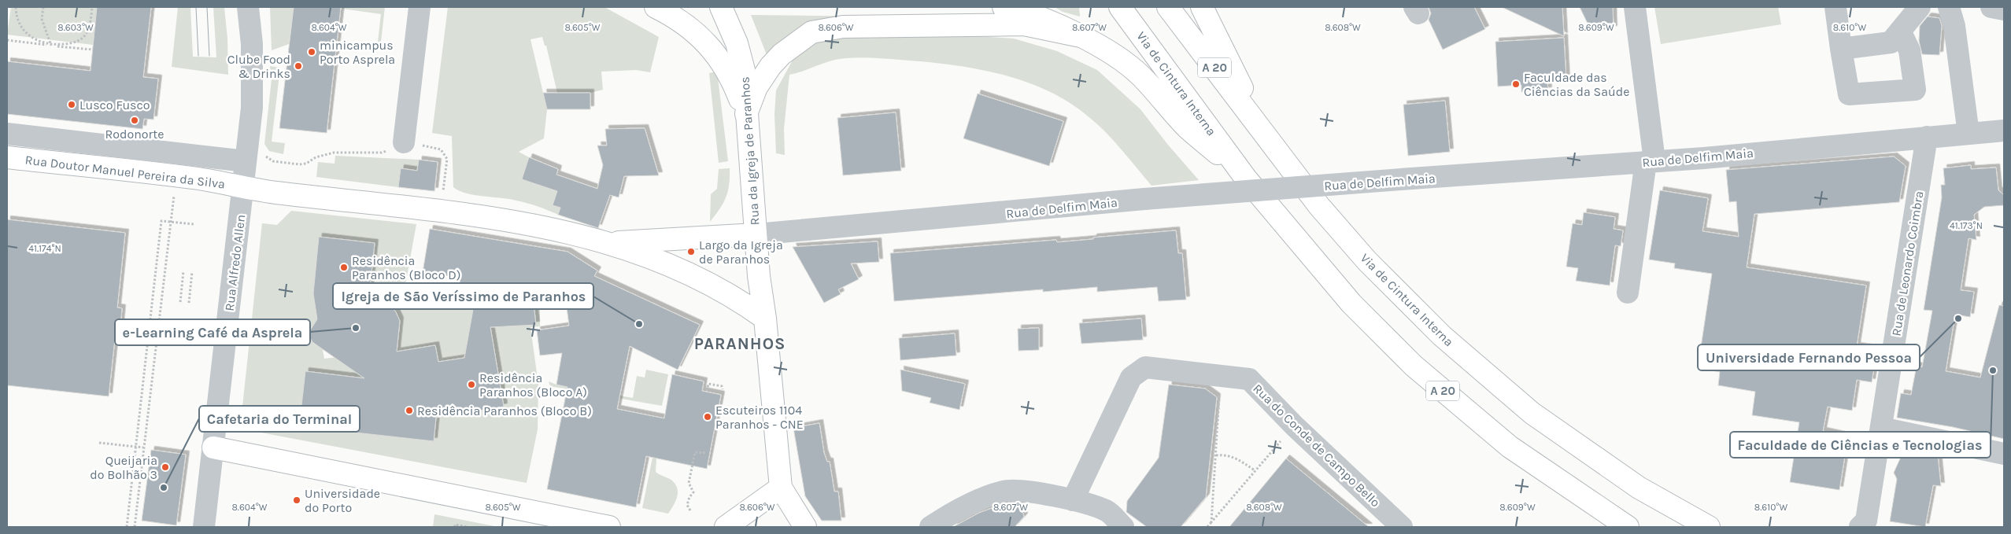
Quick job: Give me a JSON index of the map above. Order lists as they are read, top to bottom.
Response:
{
  "streets": {
    "main road": [
      "A 20",
      "Via de Cintura Interna",
      "Rua da Igreja de Paranhos",
      "Rua Doutor Manuel Pereira da Silva"
    ],
    "street": [
      "Rua de Delfim Maia",
      "Rua Alfredo Allen",
      "Rua de Leonardo Coimbra",
      "Rua do Conde de Campo Bello"
    ]
  },
  "crossings": [
    ["Rua da Igreja de Paranhos", "Rua de Delfim Maia"],
    ["Rua de Delfim Maia", "Rua de Leonardo Coimbra"],
    ["Rua Doutor Manuel Pereira da Silva", "Rua Alfredo Allen"]
  ],
  "districts": ["PARANHOS"],
  "places": [
    "minicampus Porto Asprela",
    "Clube Food & Drinks",
    "Faculdade das Ciências da Saúde",
    "Lusco Fusco",
    "Rodonorte",
    "Largo da Igreja de Paranhos",
    "Residência Paranhos (Bloco D)",
    "Universidade Fernando Pessoa",
    "Igreja de São Veríssimo de Paranhos",
    "e-Learning Café da Asprela",
    "Faculdade de Ciências e Tecnologias",
    "Residência Paranhos (Bloco A)",
    "Residência Paranhos (Bloco B)",
    "Escuteiros 1104 Paranhos - CNE",
    "Queijaria do Bolhão 3",
    "Cafetaria do Terminal",
    "Universidade do Porto"
  ],
  "coordinates": [
    "8.603°W",
    "8.604°W",
    "8.605°W",
    "8.606°W",
    "8.607°W",
    "8.608°W",
    "8.609°W",
    "8.610°W",
    "41.173°N",
    "41.174°N"
  ]
}
